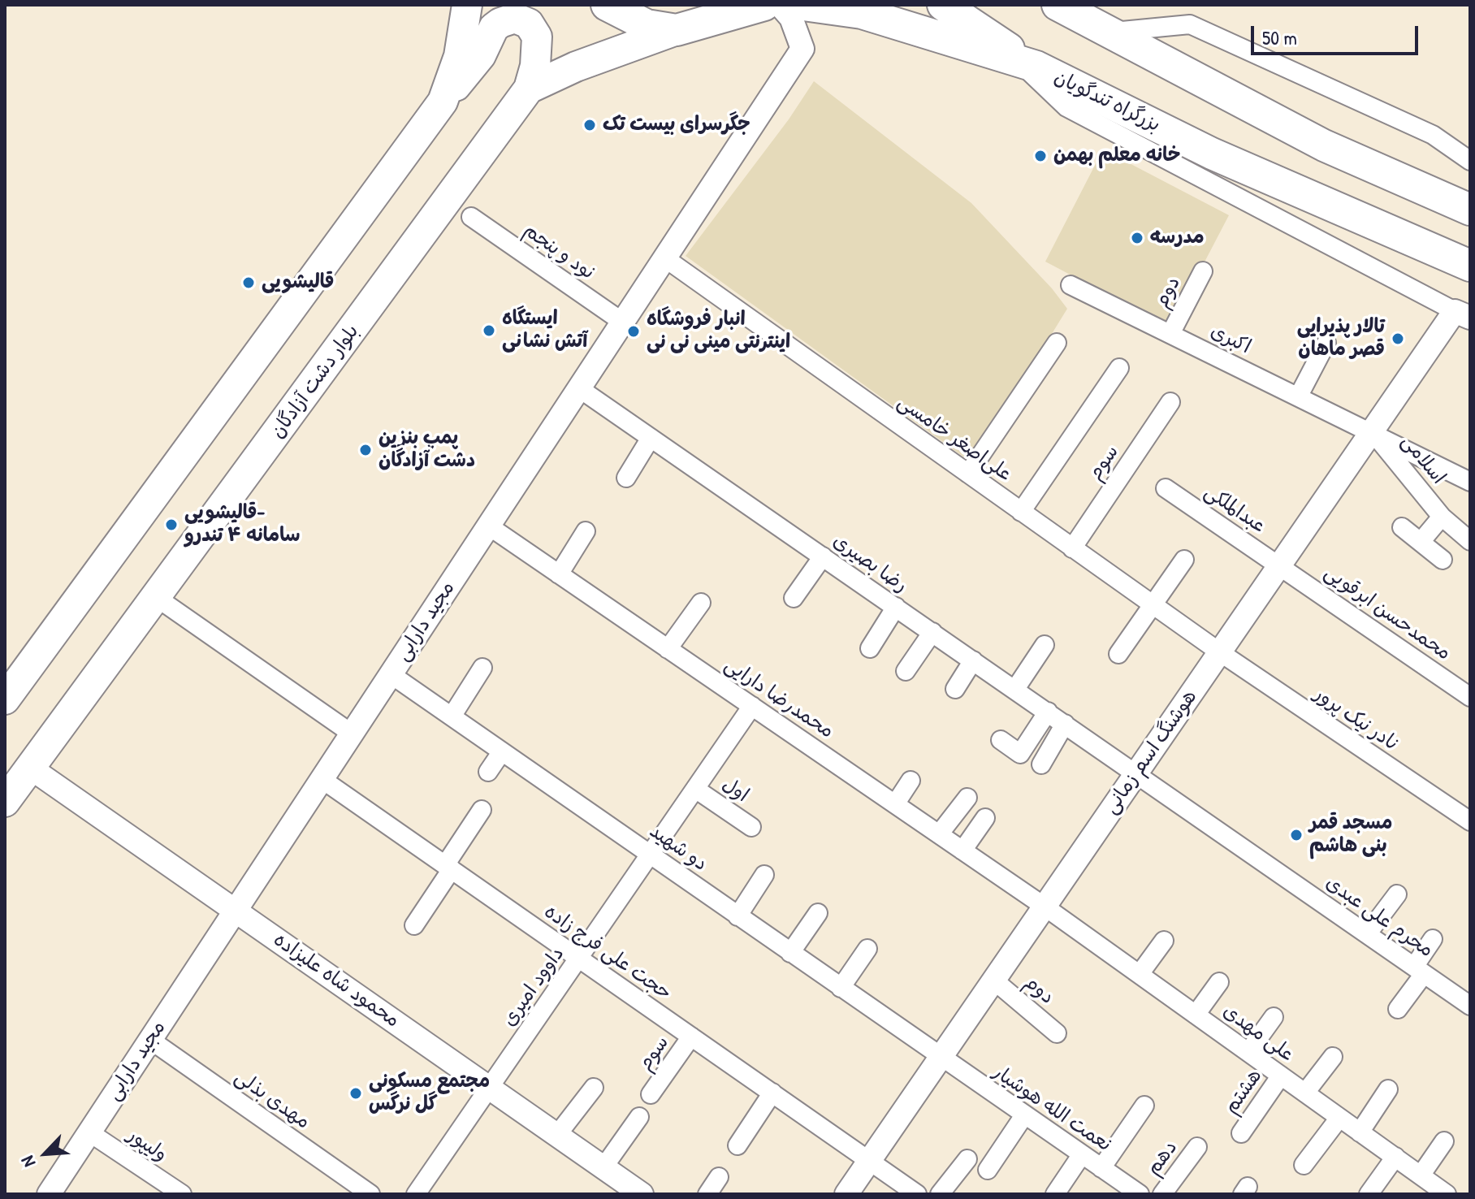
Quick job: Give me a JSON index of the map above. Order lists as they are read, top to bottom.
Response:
{
  "streets": {
    "highway": ["بزرگراه تندگویان"],
    "main road": ["بلوار دشت آزادگان"],
    "street": [
      "نود و پنجم",
      "دوم",
      "اکبری",
      "علی‌اصغر خامسی",
      "اسلامی",
      "سوم",
      "عبدالملکی",
      "رضا بصیری",
      "محمدحسن ابرقویی",
      "مجید دارابی",
      "محمدرضا دارایی",
      "نادر نیک پرور",
      "هوشنگ اسم زمانی",
      "اول",
      "دو شهید",
      "محرم علی عبدی",
      "حجت علی فرج زاده",
      "محمود شاه علیزاده",
      "داوود امیری",
      "علی مهدی",
      "هشتم",
      "مهدی بذلی",
      "نعمت الله هوشیار",
      "ولیپور",
      "دهم"
    ]
  },
  "crossings": [
    ["نود و پنجم", "مجید دارابی"],
    ["دوم", "اکبری"],
    ["دوم", "هوشنگ اسم زمانی"],
    ["اکبری", "اسلامی"],
    ["اکبری", "هوشنگ اسم زمانی"],
    ["بلوار دشت آزادگان", "محمود شاه علیزاده"],
    ["علی‌اصغر خامسی", "سوم"],
    ["علی‌اصغر خامسی", "مجید دارابی"],
    ["علی‌اصغر خامسی", "نادر نیک پرور"],
    ["علی‌اصغر خامسی", "هوشنگ اسم زمانی"],
    ["اسلامی", "هوشنگ اسم زمانی"],
    ["سوم", "حجت علی فرج زاده"],
    ["عبدالملکی", "محمدحسن ابرقویی"],
    ["عبدالملکی", "هوشنگ اسم زمانی"],
    ["رضا بصیری", "مجید دارابی"],
    ["رضا بصیری", "هوشنگ اسم زمانی"],
    ["رضا بصیری", "محرم علی عبدی"],
    ["محمدحسن ابرقویی", "هوشنگ اسم زمانی"],
    ["مجید دارابی", "محمدرضا دارایی"],
    ["مجید دارابی", "دو شهید"],
    ["مجید دارابی", "حجت علی فرج زاده"],
    ["مجید دارابی", "محمود شاه علیزاده"],
    ["مجید دارابی", "مهدی بذلی"],
    ["مجید دارابی", "ولیپور"],
    ["محمدرضا دارایی", "هوشنگ اسم زمانی"],
    ["محمدرضا دارایی", "داوود امیری"],
    ["محمدرضا دارایی", "علی مهدی"],
    ["نادر نیک پرور", "هوشنگ اسم زمانی"],
    ["هوشنگ اسم زمانی", "دو شهید"],
    ["هوشنگ اسم زمانی", "محرم علی عبدی"],
    ["هوشنگ اسم زمانی", "حجت علی فرج زاده"],
    ["هوشنگ اسم زمانی", "علی مهدی"],
    ["هوشنگ اسم زمانی", "نعمت الله هوشیار"],
    ["اول", "داوود امیری"],
    ["دو شهید", "داوود امیری"],
    ["دو شهید", "نعمت الله هوشیار"],
    ["حجت علی فرج زاده", "داوود امیری"],
    ["محمود شاه علیزاده", "داوود امیری"],
    ["علی مهدی", "هشتم"]
  ],
  "places": [
    "جگرسرای بیست تک",
    "خانه معلم بهمن",
    "مدرسه",
    "قالیشویی",
    "ایستگاه آتش نشانی",
    "انبار فروشگاه اینترنتی مینی نی نی",
    "تالار پذیرایی قصر ماهان",
    "پمپ بنزین دشت آزادگان",
    "قالیشویی- سامانه ۴ تندرو",
    "مسجد قمر بنی هاشم",
    "مجتمع مسکونی گل نرگس"
  ],
  "scale_bar": "50 m",
  "north": "bottom left"
}
